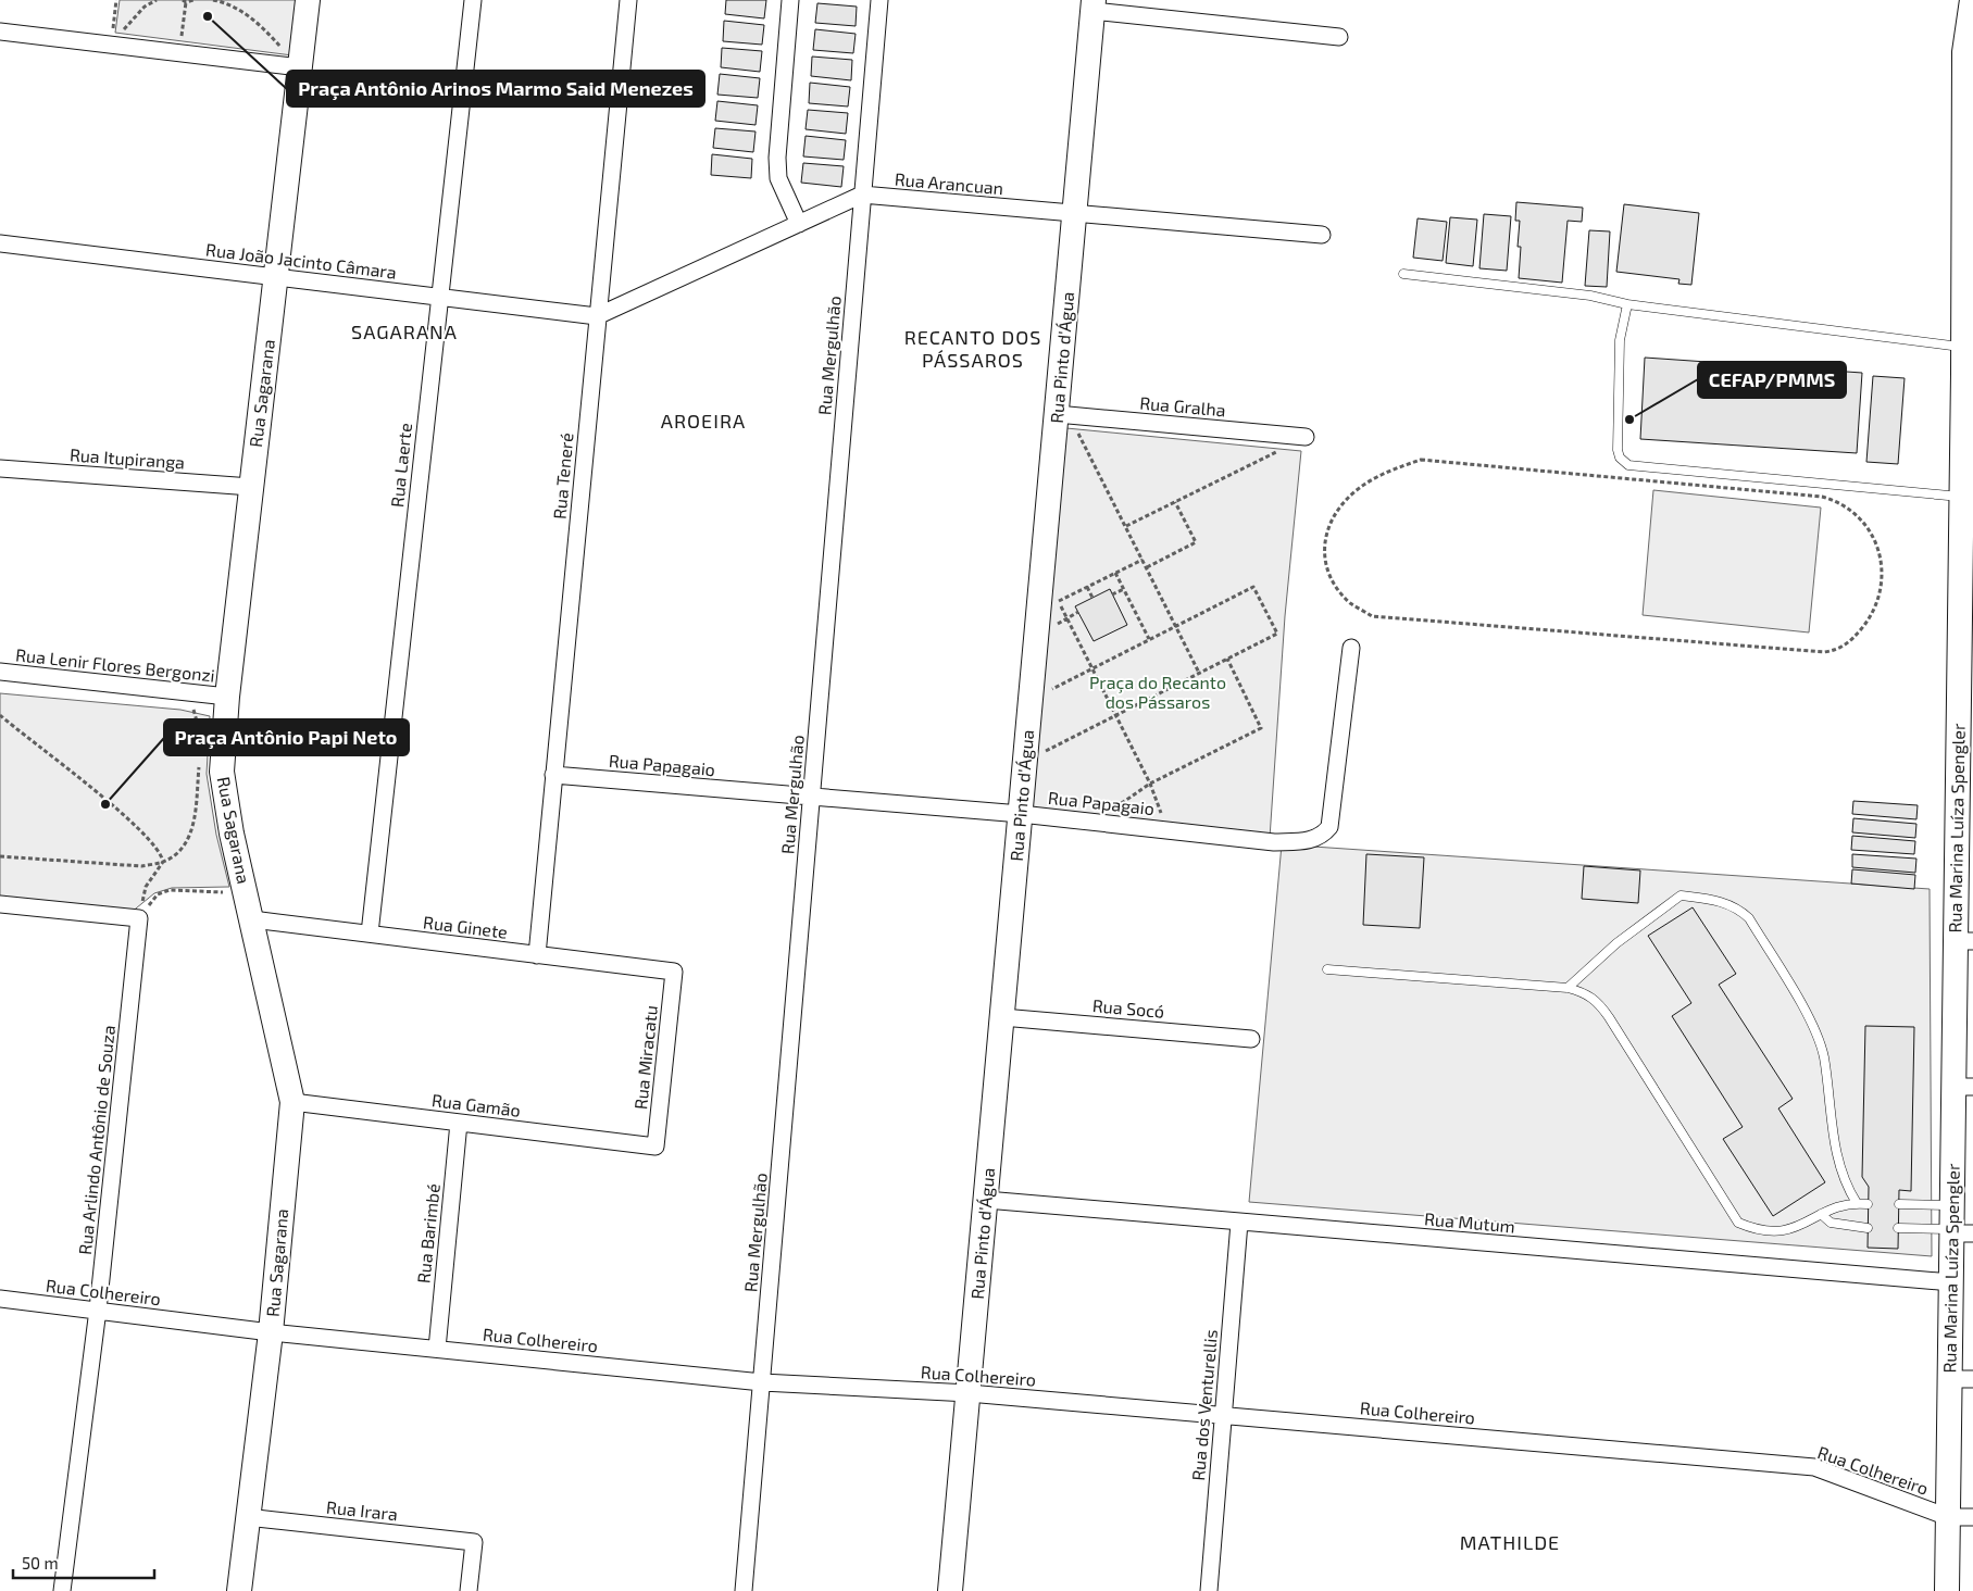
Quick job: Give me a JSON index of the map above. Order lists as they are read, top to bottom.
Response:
{
  "streets": {
    "street": [
      "Rua Arancuan",
      "Rua João Jacinto Câmara",
      "Rua Mergulhão",
      "Rua Pinto d'Água",
      "Rua Sagarana",
      "Rua Gralha",
      "Rua Itupiranga",
      "Rua Laerte",
      "Rua Teneré",
      "Rua Lenir Flores Bergonzi",
      "Rua Papagaio",
      "Rua Marina Luíza Spengler",
      "Rua Ginete",
      "Rua Socó",
      "Rua Miracatu",
      "Rua Gamão",
      "Rua Arlindo Antônio de Souza",
      "Rua Mutum",
      "Rua Barimbé",
      "Rua Colhereiro",
      "Rua dos Venturellis",
      "Rua Irara"
    ]
  },
  "crossings": [
    ["Rua Arancuan", "Rua Mergulhão"],
    ["Rua Arancuan", "Rua Pinto d'Água"],
    ["Rua João Jacinto Câmara", "Rua Sagarana"],
    ["Rua João Jacinto Câmara", "Rua Laerte"],
    ["Rua João Jacinto Câmara", "Rua Teneré"],
    ["Rua Mergulhão", "Rua Papagaio"],
    ["Rua Mergulhão", "Rua Colhereiro"],
    ["Rua Pinto d'Água", "Rua Gralha"],
    ["Rua Pinto d'Água", "Rua Papagaio"],
    ["Rua Pinto d'Água", "Rua Socó"],
    ["Rua Pinto d'Água", "Rua Mutum"],
    ["Rua Pinto d'Água", "Rua Colhereiro"],
    ["Rua Sagarana", "Rua Itupiranga"],
    ["Rua Sagarana", "Rua Lenir Flores Bergonzi"],
    ["Rua Sagarana", "Rua Ginete"],
    ["Rua Sagarana", "Rua Gamão"],
    ["Rua Sagarana", "Rua Colhereiro"],
    ["Rua Sagarana", "Rua Irara"],
    ["Rua Laerte", "Rua Ginete"],
    ["Rua Teneré", "Rua Papagaio"],
    ["Rua Teneré", "Rua Ginete"],
    ["Rua Marina Luíza Spengler", "Rua Mutum"],
    ["Rua Marina Luíza Spengler", "Rua Colhereiro"],
    ["Rua Ginete", "Rua Miracatu"],
    ["Rua Miracatu", "Rua Gamão"],
    ["Rua Gamão", "Rua Barimbé"],
    ["Rua Arlindo Antônio de Souza", "Rua Colhereiro"],
    ["Rua Mutum", "Rua dos Venturellis"],
    ["Rua Barimbé", "Rua Colhereiro"],
    ["Rua Colhereiro", "Rua dos Venturellis"]
  ],
  "districts": [
    "SAGARANA",
    "RECANTO DOS PÁSSAROS",
    "AROEIRA",
    "MATHILDE"
  ],
  "parks": ["Praça do Recanto dos Pássaros"],
  "places": ["Praça Antônio Arinos Marmo Said Menezes", "CEFAP/PMMS", "Praça Antônio Papi Neto"],
  "scale_bar": "50 m"
}
